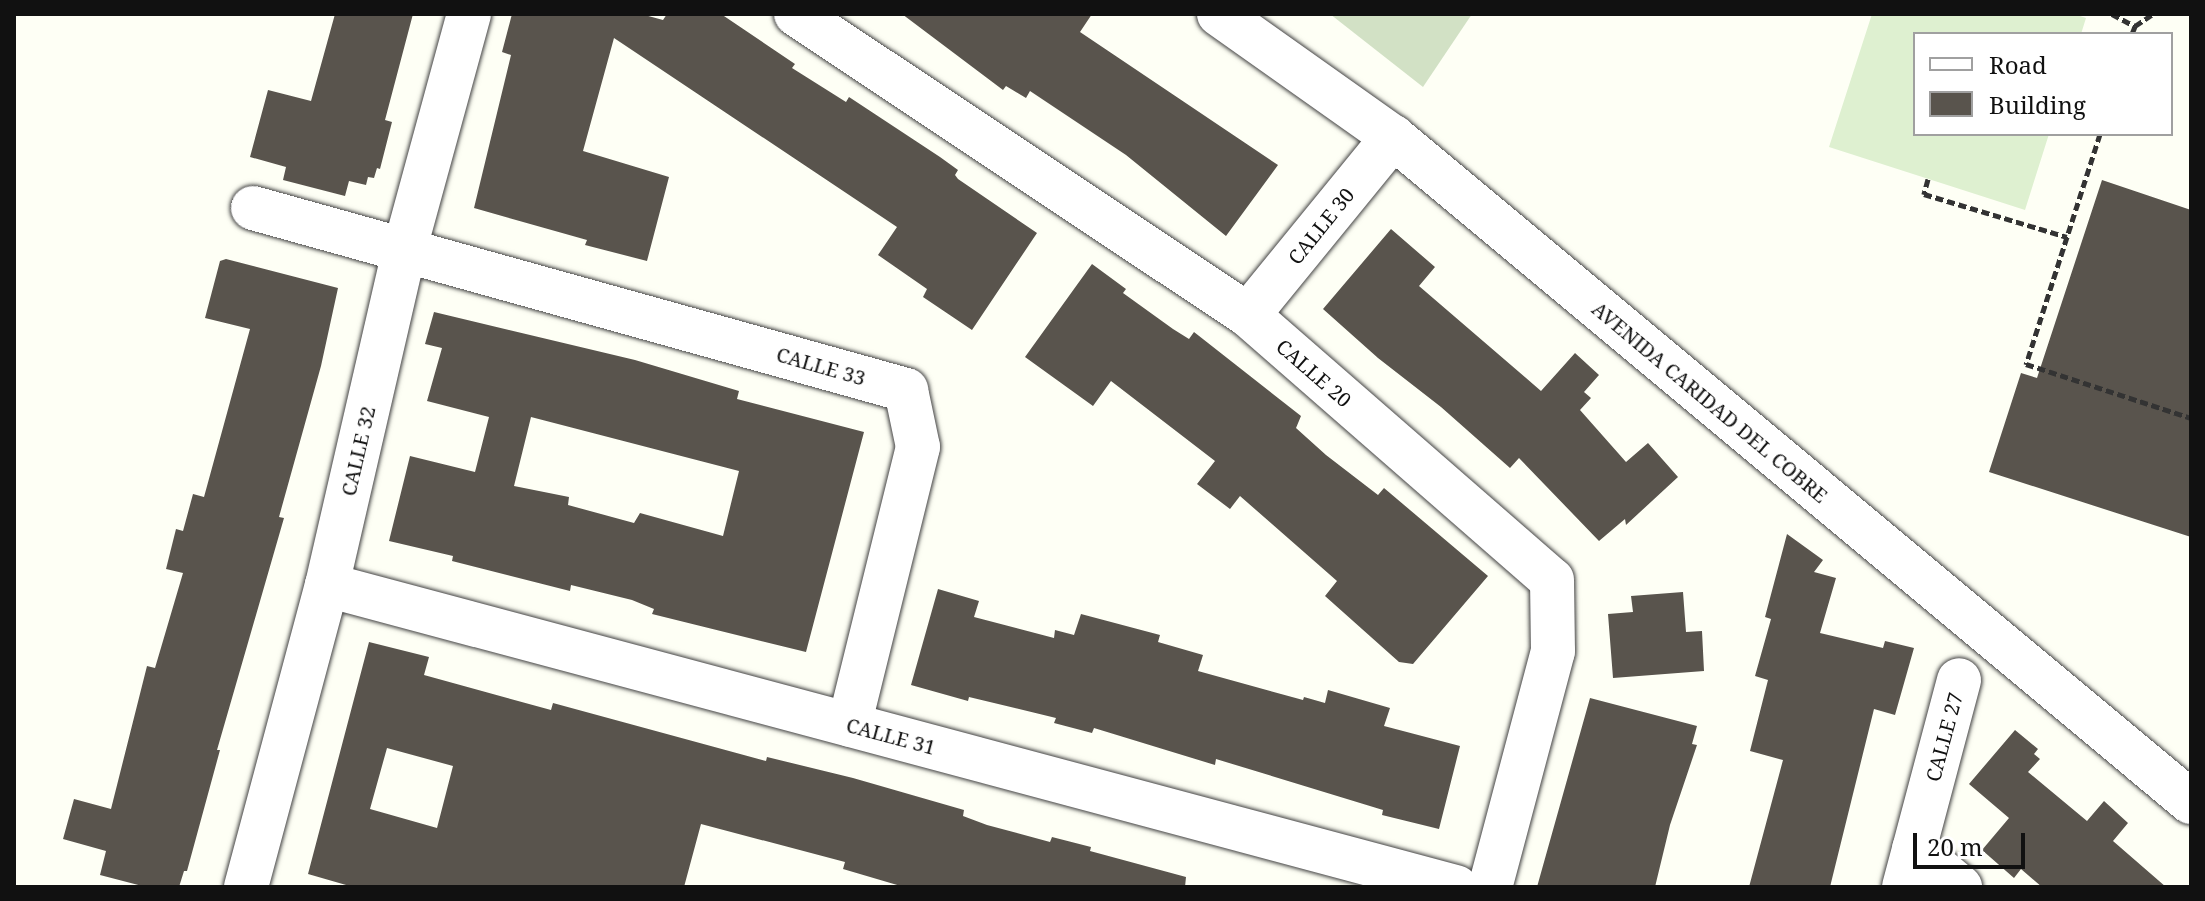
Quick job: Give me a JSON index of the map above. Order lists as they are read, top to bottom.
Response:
{
  "streets": {
    "street": [
      "CALLE 30",
      "CALLE 33",
      "CALLE 20",
      "AVENIDA CARIDAD DEL COBRE",
      "CALLE 32",
      "CALLE 31",
      "CALLE 27"
    ]
  },
  "crossings": [
    ["CALLE 30", "CALLE 20"],
    ["CALLE 30", "AVENIDA CARIDAD DEL COBRE"],
    ["CALLE 33", "CALLE 32"],
    ["CALLE 33", "CALLE 31"],
    ["CALLE 32", "CALLE 31"]
  ],
  "legend": ["Road", "Building"],
  "scale_bar": "20 m"
}
